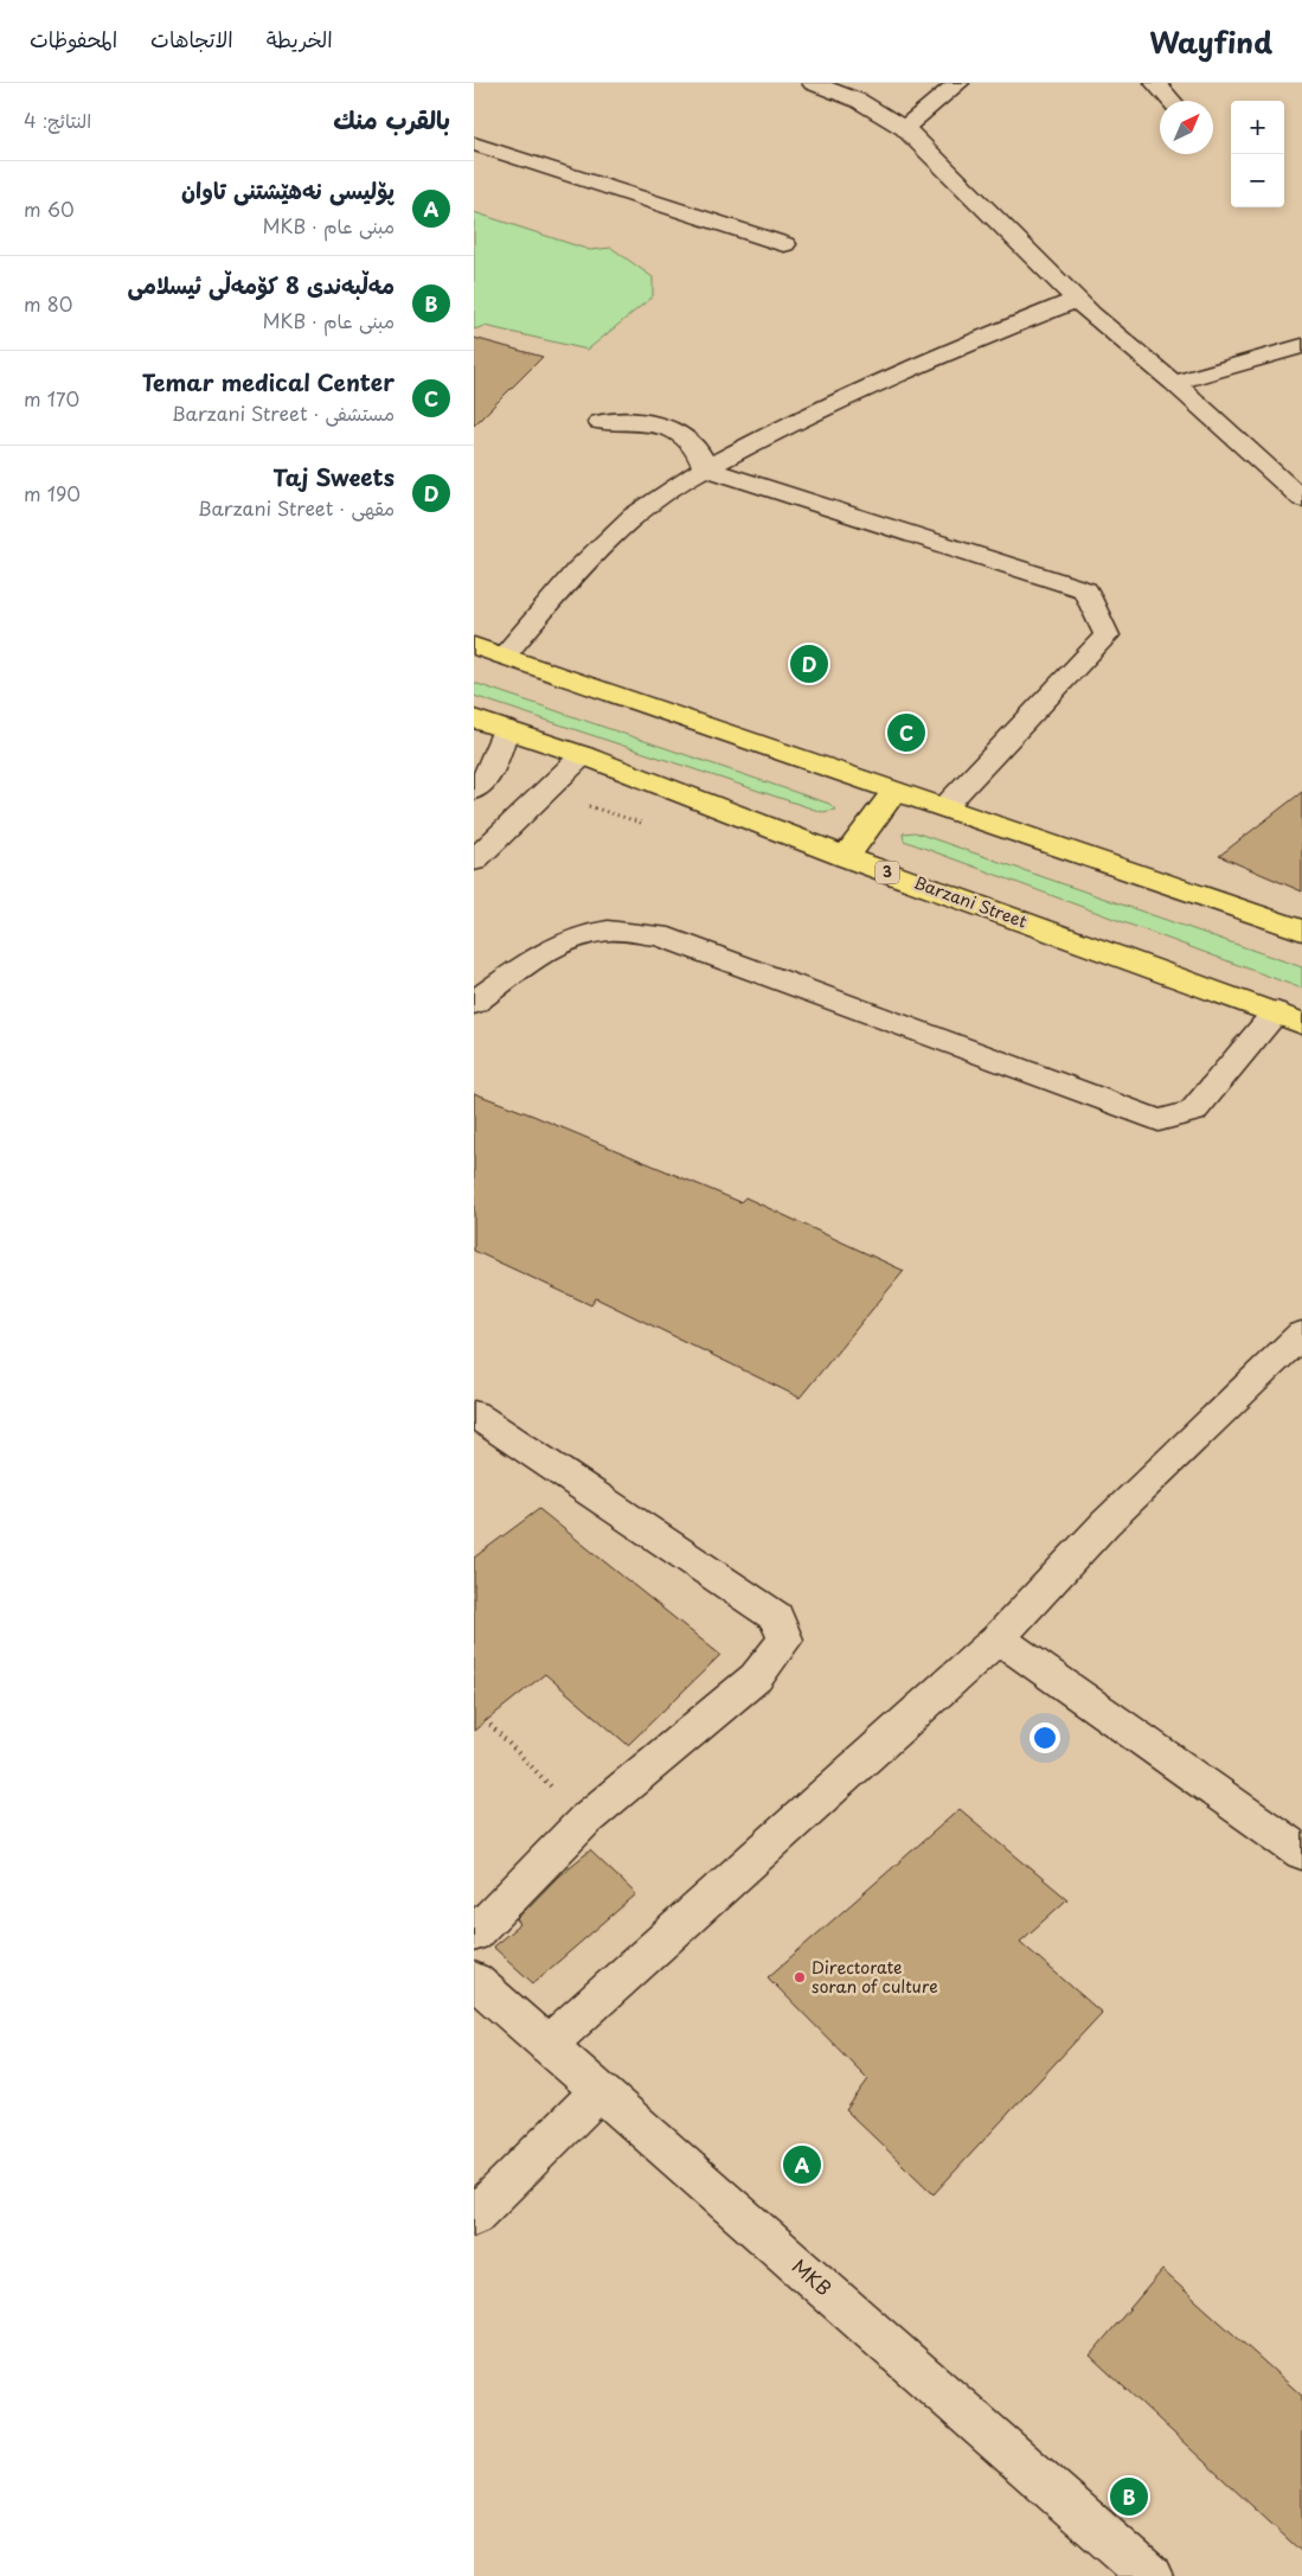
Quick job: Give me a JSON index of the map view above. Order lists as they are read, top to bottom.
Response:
{
  "streets": {
    "highway": ["3", "Barzani Street"],
    "street": ["MKB"]
  },
  "places": ["Directorate soran of culture"],
  "north": "top right",
  "page": {
    "header": "Wayfind",
    "nav": ["الخريطة", "الاتجاهات", "المحفوظات"],
    "heading": ["بالقرب منك", "النتائج: 4"],
    "map_buttons": ["+", "−"],
    "list": [
      {
        "mark": "A",
        "name": "پۆلیسی نەهێشتنی تاوان",
        "note": "مبنى عام · MKB",
        "value": "60 m"
      },
      {
        "mark": "B",
        "name": "مەڵبەندی 8 کۆمەڵی ئیسلامی",
        "note": "مبنى عام · MKB",
        "value": "80 m"
      },
      {
        "mark": "C",
        "name": "Temar medical Center",
        "note": "مستشفى · Barzani Street",
        "value": "170 m"
      },
      {
        "mark": "D",
        "name": "Taj Sweets",
        "note": "مقهى · Barzani Street",
        "value": "190 m"
      }
    ],
    "pins": [
      "D",
      "C",
      "A",
      "B"
    ]
  }
}
